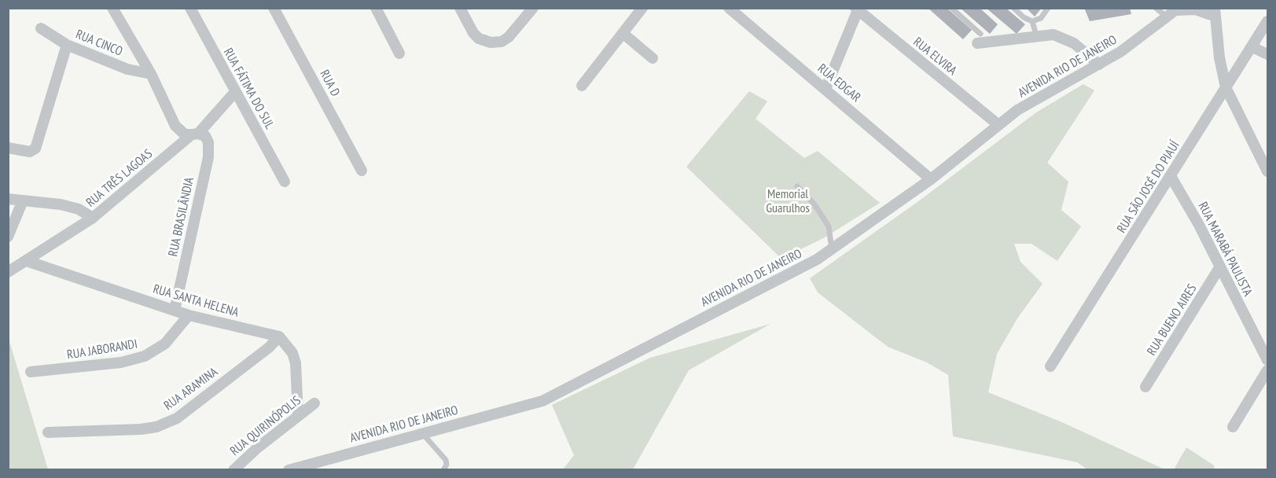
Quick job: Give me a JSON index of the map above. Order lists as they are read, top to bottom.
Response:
{
  "streets": {
    "street": [
      "RUA CINCO",
      "RUA ELVIRA",
      "AVENIDA RIO DE JANEIRO",
      "RUA D",
      "RUA EDGAR",
      "RUA FÁTIMA DO SUL",
      "RUA TRÊS LAGOAS",
      "RUA SÃO JOSÉ DO PIAUÍ",
      "RUA BRASILÂNDIA",
      "RUA MARABÁ PAULISTA",
      "RUA SANTA HELENA",
      "RUA BUENO AIRES",
      "RUA JABORANDI",
      "RUA ARAMINA",
      "RUA QUIRINÓPOLIS"
    ]
  },
  "crossings": [
    ["RUA ELVIRA", "AVENIDA RIO DE JANEIRO"],
    ["AVENIDA RIO DE JANEIRO", "RUA EDGAR"],
    ["RUA FÁTIMA DO SUL", "RUA TRÊS LAGOAS"],
    ["RUA TRÊS LAGOAS", "RUA BRASILÂNDIA"],
    ["RUA TRÊS LAGOAS", "RUA SANTA HELENA"],
    ["RUA SÃO JOSÉ DO PIAUÍ", "RUA MARABÁ PAULISTA"],
    ["RUA BRASILÂNDIA", "RUA SANTA HELENA"],
    ["RUA MARABÁ PAULISTA", "RUA BUENO AIRES"],
    ["RUA SANTA HELENA", "RUA JABORANDI"],
    ["RUA SANTA HELENA", "RUA ARAMINA"]
  ],
  "parks": ["Memorial Guarulhos"]
}
